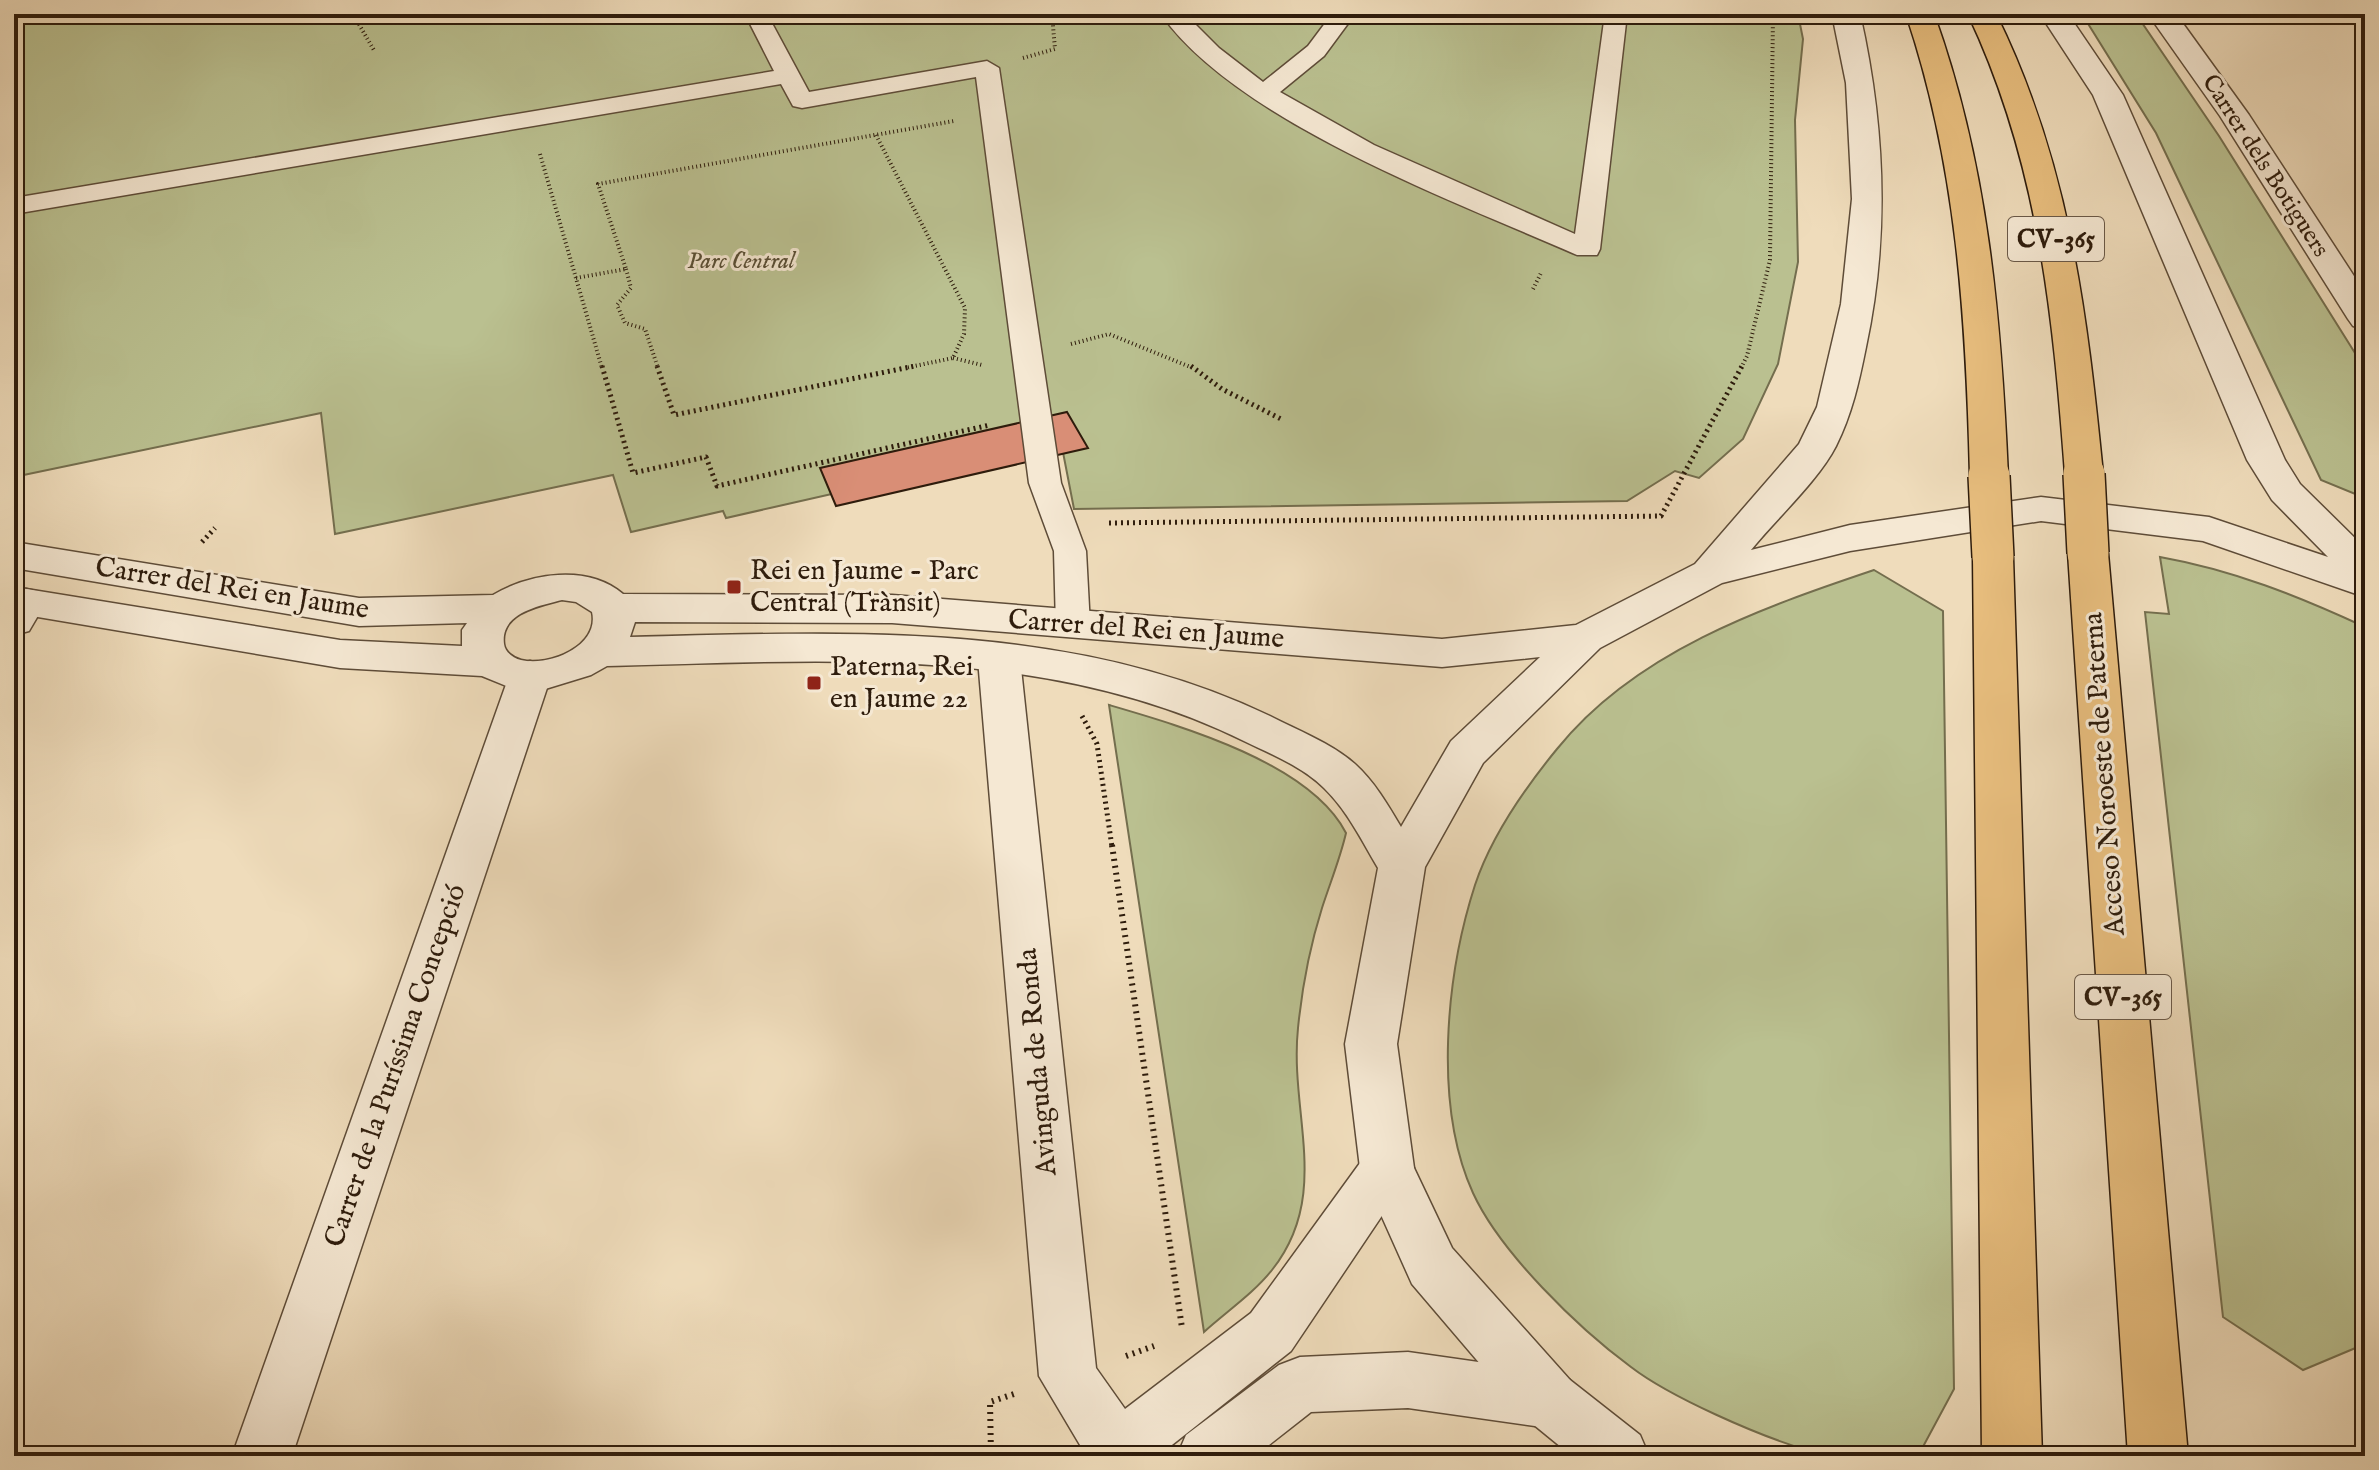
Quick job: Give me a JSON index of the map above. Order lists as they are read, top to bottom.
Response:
{
  "streets": {
    "main road": ["CV-365", "Acceso Noroeste de Paterna"],
    "street": [
      "Carrer dels Botiguers",
      "Carrer del Rei en Jaume",
      "Avinguda de Ronda",
      "Carrer de la Puríssima Concepció"
    ]
  },
  "crossings": [
    ["Carrer del Rei en Jaume", "Avinguda de Ronda"],
    ["Carrer del Rei en Jaume", "Carrer de la Puríssima Concepció"]
  ],
  "parks": ["Parc Central"],
  "places": {
    "transit": ["Rei en Jaume - Parc Central (Trànsit)", "Paterna, Rei en Jaume 22"]
  }
}
